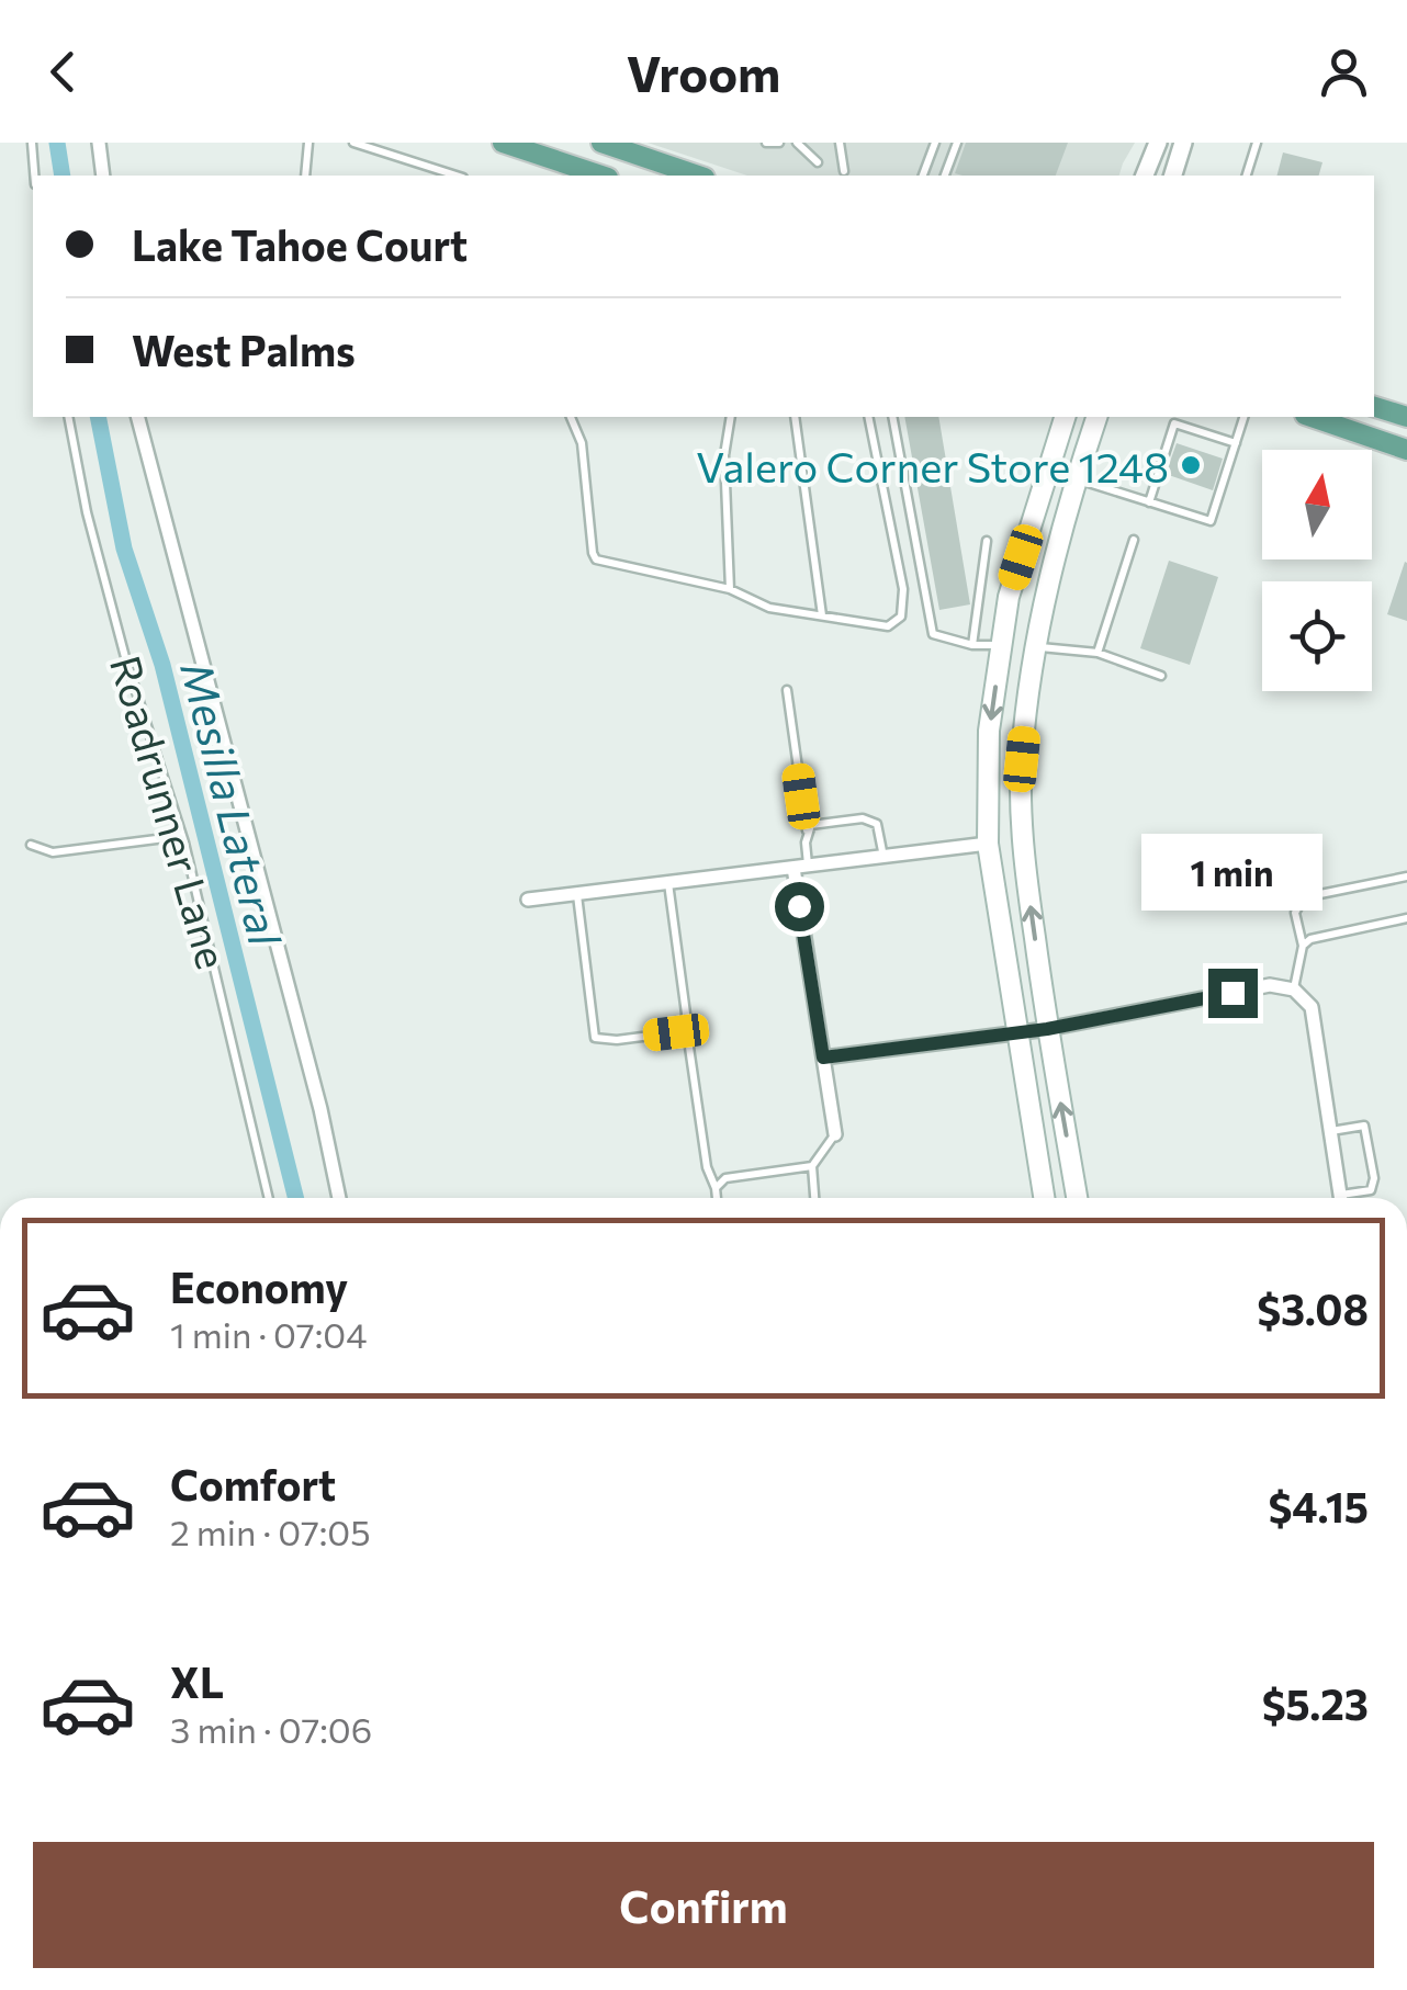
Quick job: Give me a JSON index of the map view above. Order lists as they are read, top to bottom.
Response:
{
  "streets": {
    "lane": ["Roadrunner Lane"]
  },
  "water": ["Mesilla Lateral"],
  "places": ["Valero Corner Store 1248"],
  "north": "top",
  "page": {
    "header": "Vroom",
    "banner": ["Lake Tahoe Court", "West Palms"],
    "bubble": "1 min",
    "list": [
      {
        "name": "Economy",
        "note": "1 min · 07:04",
        "value": "$3.08"
      },
      {
        "name": "Comfort",
        "note": "2 min · 07:05",
        "value": "$4.15"
      },
      {
        "name": "XL",
        "note": "3 min · 07:06",
        "value": "$5.23"
      }
    ],
    "buttons": "Confirm"
  }
}
